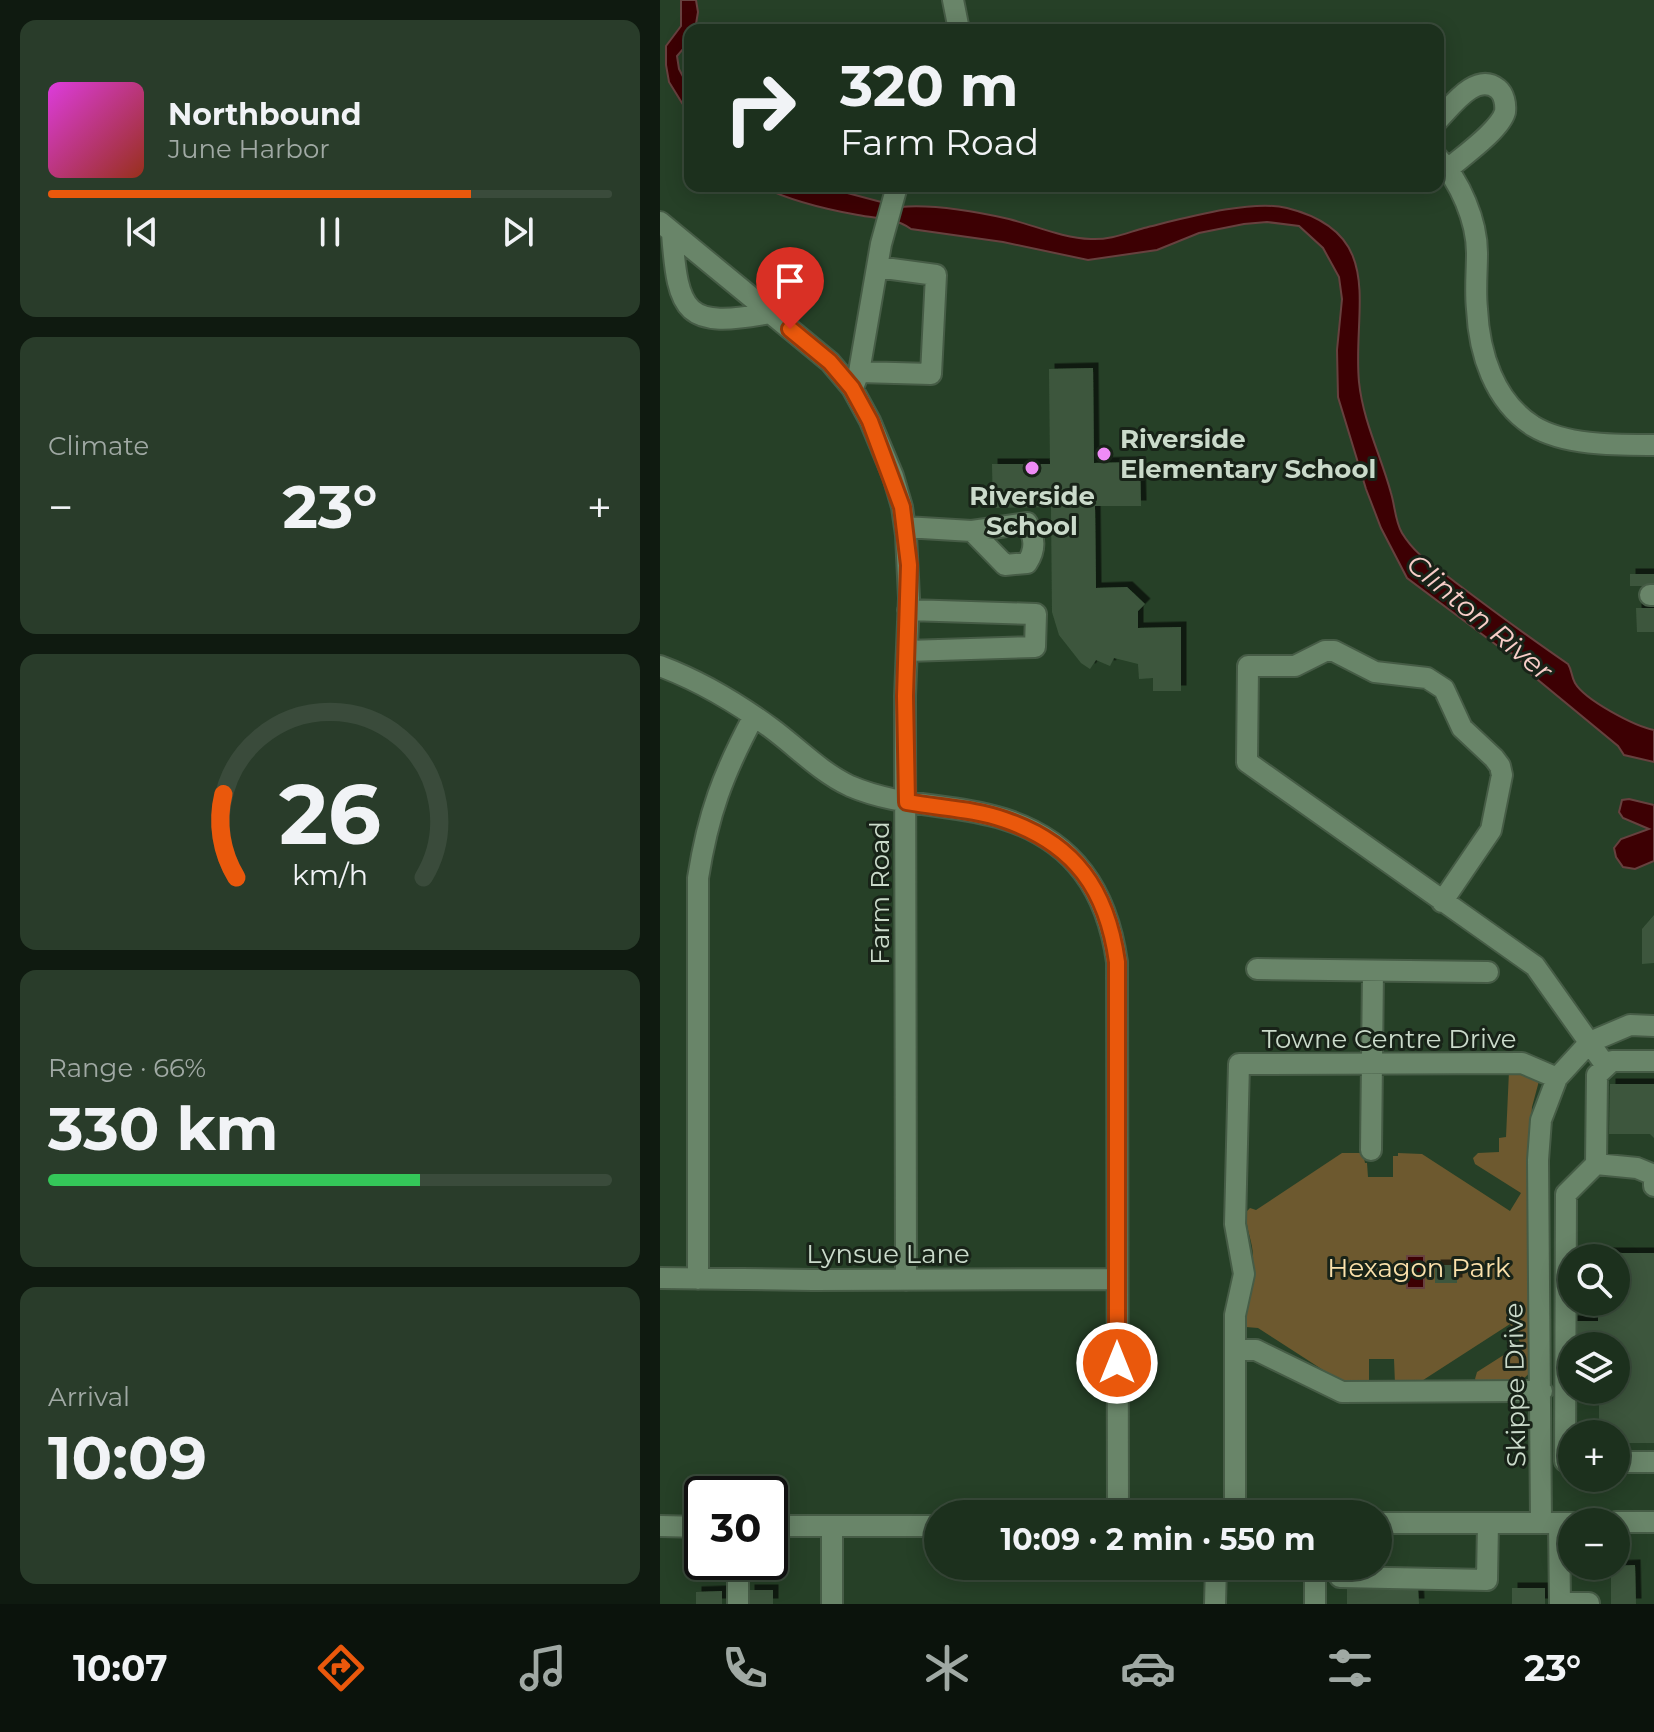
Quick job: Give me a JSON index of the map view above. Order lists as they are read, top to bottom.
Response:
{
  "streets": {
    "street": [
      "Farm Road",
      "Towne Centre Drive",
      "Lynsue Lane",
      "Skippe Drive"
    ]
  },
  "crossings": [
    ["Farm Road", "Lynsue Lane"],
    ["Towne Centre Drive", "Skippe Drive"]
  ],
  "water": ["Clinton River"],
  "parks": ["Hexagon Park"],
  "places": ["Riverside Elementary School", "Riverside School"],
  "page": {
    "turn": ["320 m", "Farm Road"],
    "song": ["Northbound", "June Harbor"],
    "tile": [
      "Climate",
      ["Range · 66%", "330 km"],
      ["Arrival", "10:09"]
    ],
    "heat": ["−", "23°", "+"],
    "map_buttons": ["+", "−"],
    "limit": "30",
    "trip": "10:09 · 2 min · 550 m",
    "tabs": ["10:07", "23°"],
    "gauge": ["26", "km/h"]
  }
}
